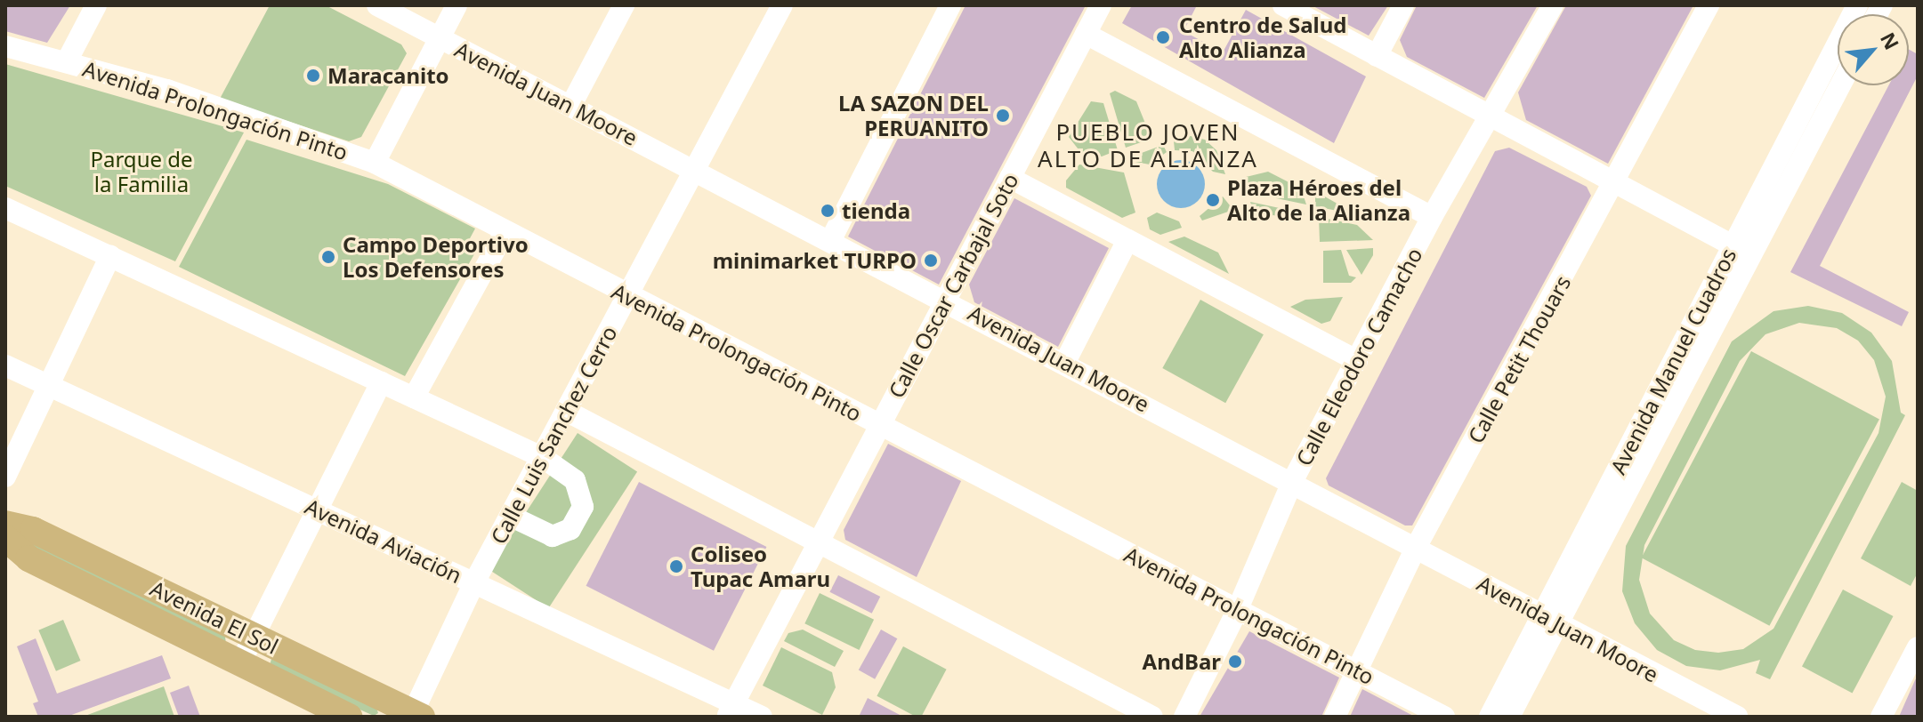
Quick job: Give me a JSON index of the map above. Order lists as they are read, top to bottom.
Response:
{
  "streets": {
    "main road": ["Avenida El Sol"],
    "street": [
      "Avenida Juan Moore",
      "Avenida Prolongación Pinto",
      "Calle Oscar Carbajal Soto",
      "Calle Eleodoro Camacho",
      "Calle Petit Thouars",
      "Avenida Manuel Cuadros",
      "Calle Luis Sanchez Cerro",
      "Avenida Aviación"
    ]
  },
  "crossings": [
    ["Avenida Juan Moore", "Calle Oscar Carbajal Soto"],
    ["Avenida Juan Moore", "Calle Eleodoro Camacho"],
    ["Avenida Juan Moore", "Calle Petit Thouars"],
    ["Avenida Juan Moore", "Avenida Manuel Cuadros"],
    ["Avenida Juan Moore", "Calle Luis Sanchez Cerro"],
    ["Avenida Prolongación Pinto", "Calle Oscar Carbajal Soto"],
    ["Avenida Prolongación Pinto", "Calle Eleodoro Camacho"],
    ["Avenida Prolongación Pinto", "Calle Petit Thouars"],
    ["Avenida Prolongación Pinto", "Calle Luis Sanchez Cerro"],
    ["Calle Oscar Carbajal Soto", "Avenida Aviación"],
    ["Calle Luis Sanchez Cerro", "Avenida Aviación"],
    ["Calle Luis Sanchez Cerro", "Avenida El Sol"]
  ],
  "districts": ["PUEBLO JOVEN ALTO DE ALIANZA"],
  "parks": ["Parque de la Familia"],
  "places": [
    "Centro de Salud Alto Alianza",
    "Maracanito",
    "LA SAZON DEL PERUANITO",
    "Plaza Héroes del Alto de la Alianza",
    "tienda",
    "Campo Deportivo Los Defensores",
    "minimarket TURPO",
    "Coliseo Tupac Amaru",
    "AndBar"
  ],
  "north": "top right"
}
